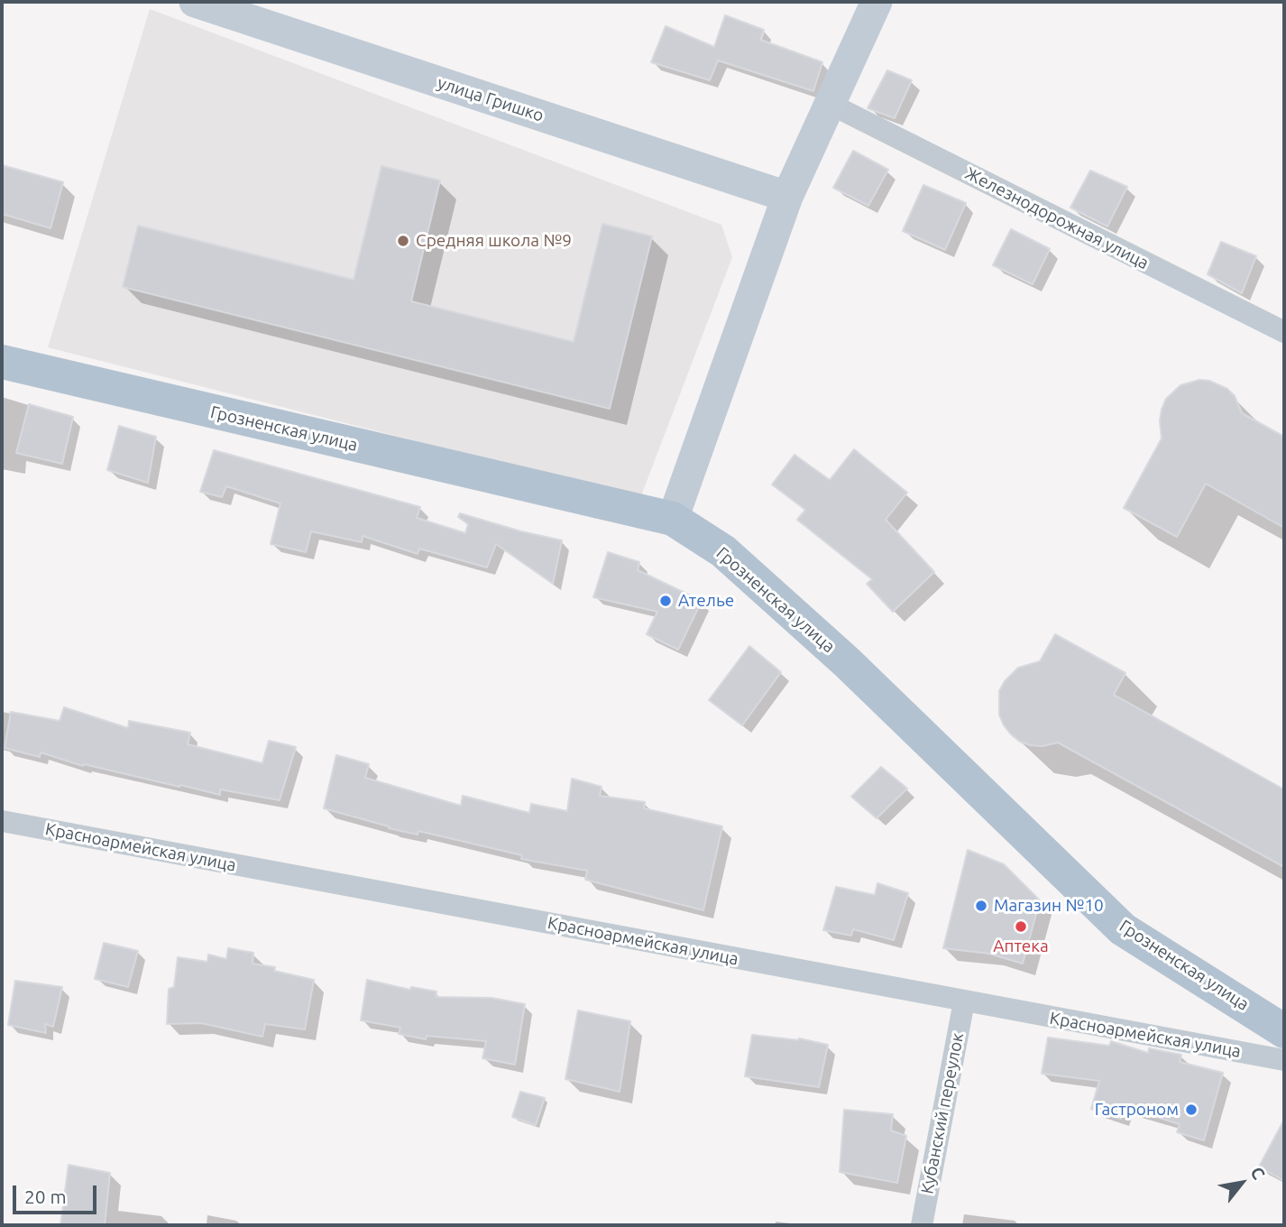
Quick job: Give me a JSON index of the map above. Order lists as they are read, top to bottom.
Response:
{
  "streets": {
    "main road": ["Грозненская улица"],
    "street": [
      "улица Гришко",
      "Железнодорожная улица",
      "Красноармейская улица",
      "Кубанский переулок"
    ]
  },
  "crossings": [
    ["Красноармейская улица", "Кубанский переулок"]
  ],
  "places": [
    "Средняя школа №9",
    "Ателье",
    "Магазин №10",
    "Аптека",
    "Гастроном"
  ],
  "scale_bar": "20 m",
  "north": "top right"
}
